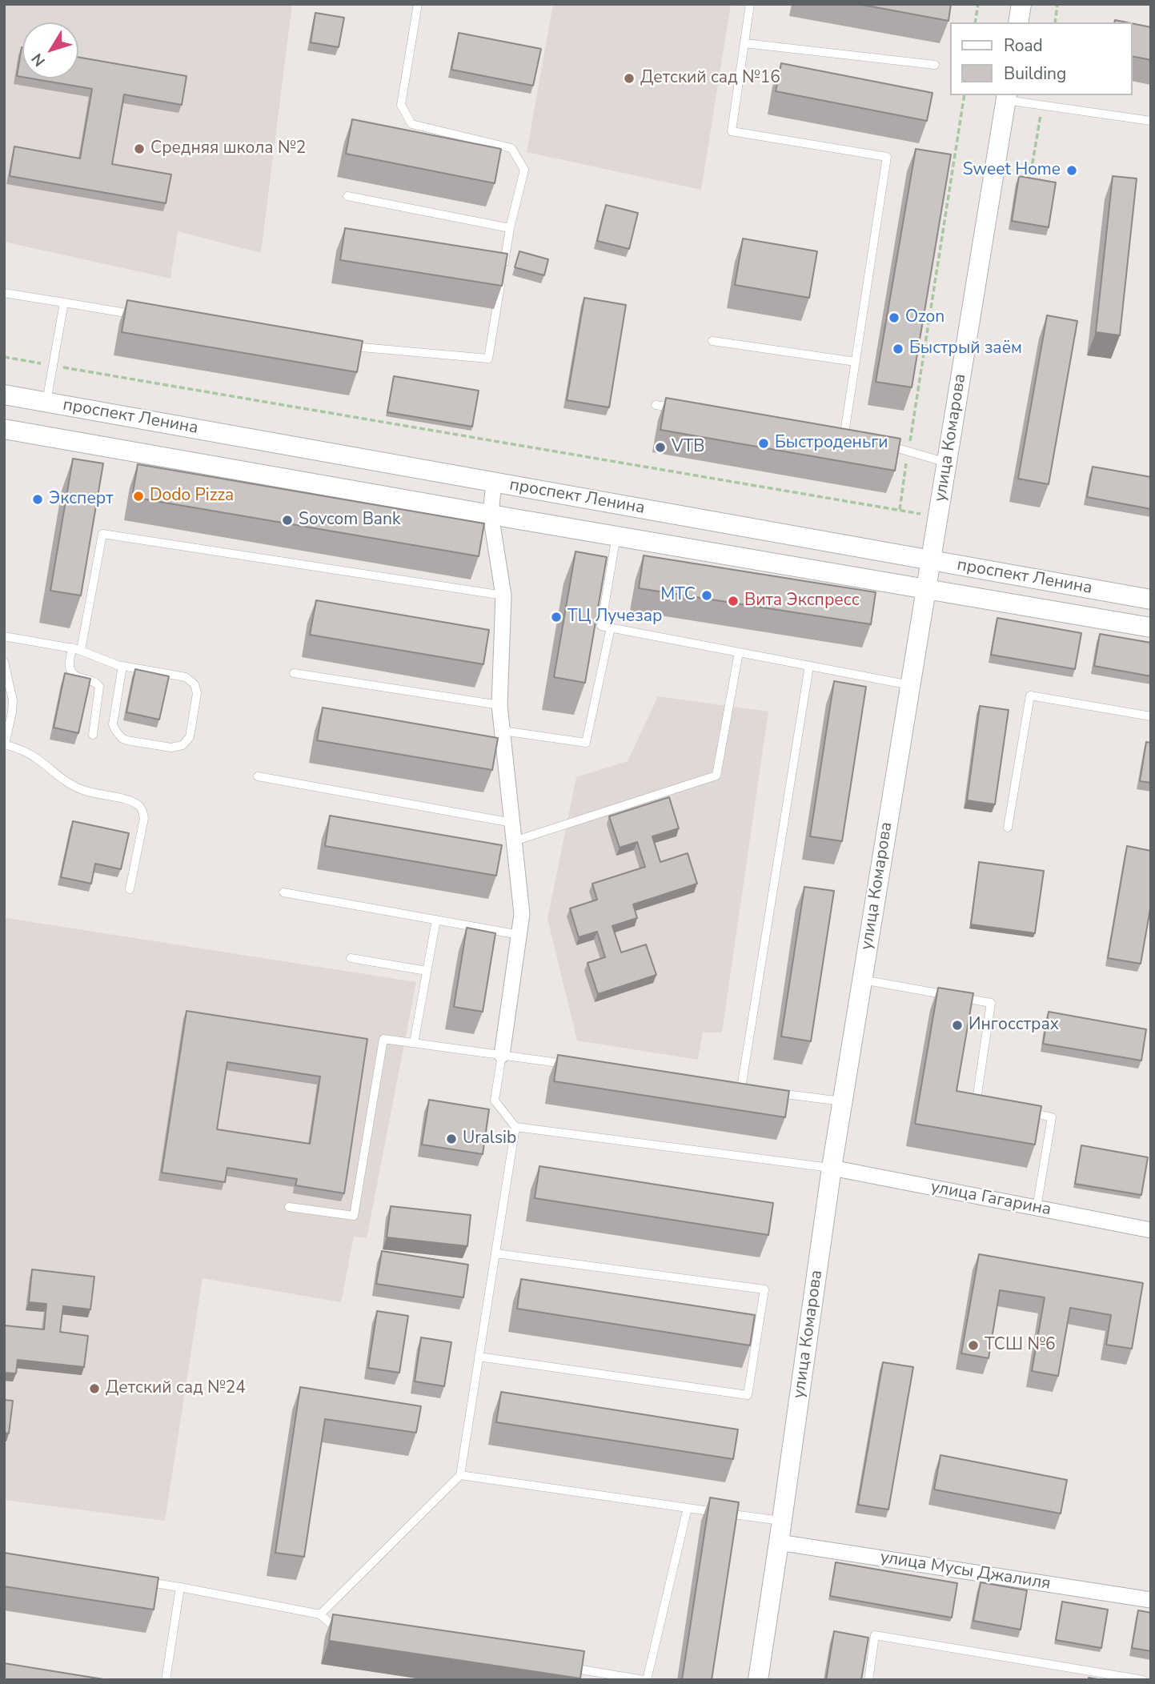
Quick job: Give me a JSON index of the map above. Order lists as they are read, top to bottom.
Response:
{
  "streets": {
    "street": [
      "проспект Ленина",
      "улица Комарова",
      "улица Гагарина",
      "улица Мусы Джалиля"
    ]
  },
  "crossings": [
    ["проспект Ленина", "улица Комарова"],
    ["улица Комарова", "улица Гагарина"],
    ["улица Комарова", "улица Мусы Джалиля"]
  ],
  "places": [
    "Детский сад №16",
    "Средняя школа №2",
    "Sweet Home",
    "Ozon",
    "Быстрый заём",
    "Быстроденьги",
    "VTB",
    "Dodo Pizza",
    "Эксперт",
    "Sovcom Bank",
    "МТС",
    "Вита Экспресс",
    "ТЦ Лучезар",
    "Ингосстрах",
    "Uralsib",
    "ТСШ №6",
    "Детский сад №24"
  ],
  "legend": ["Road", "Building"],
  "north": "bottom left"
}
